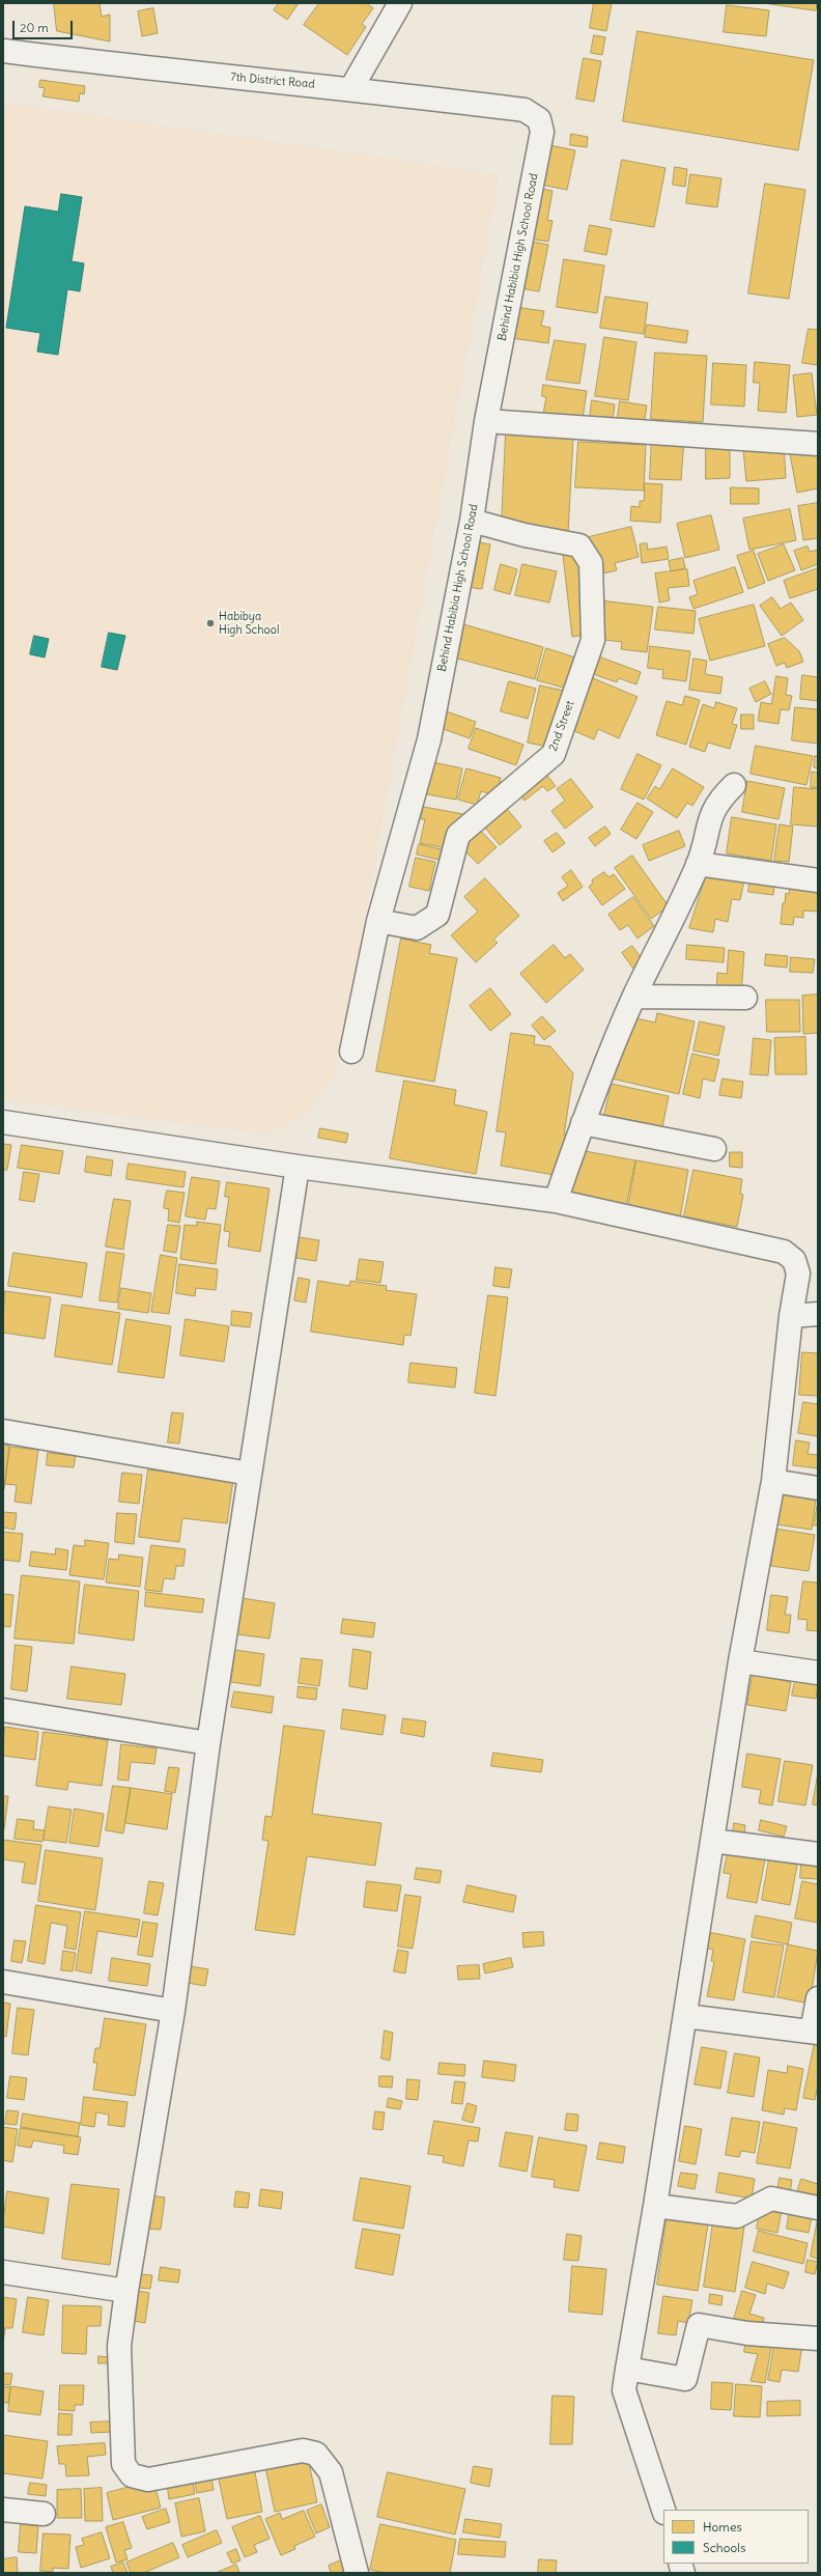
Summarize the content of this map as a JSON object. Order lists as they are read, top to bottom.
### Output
{
  "streets": {
    "street": ["7th District Road", "Behind Habibia High School Road", "2nd Street"]
  },
  "crossings": [
    ["7th District Road", "Behind Habibia High School Road"],
    ["Behind Habibia High School Road", "2nd Street"]
  ],
  "places": ["Habibya High School"],
  "legend": ["Homes", "Schools"],
  "scale_bar": "20 m"
}
